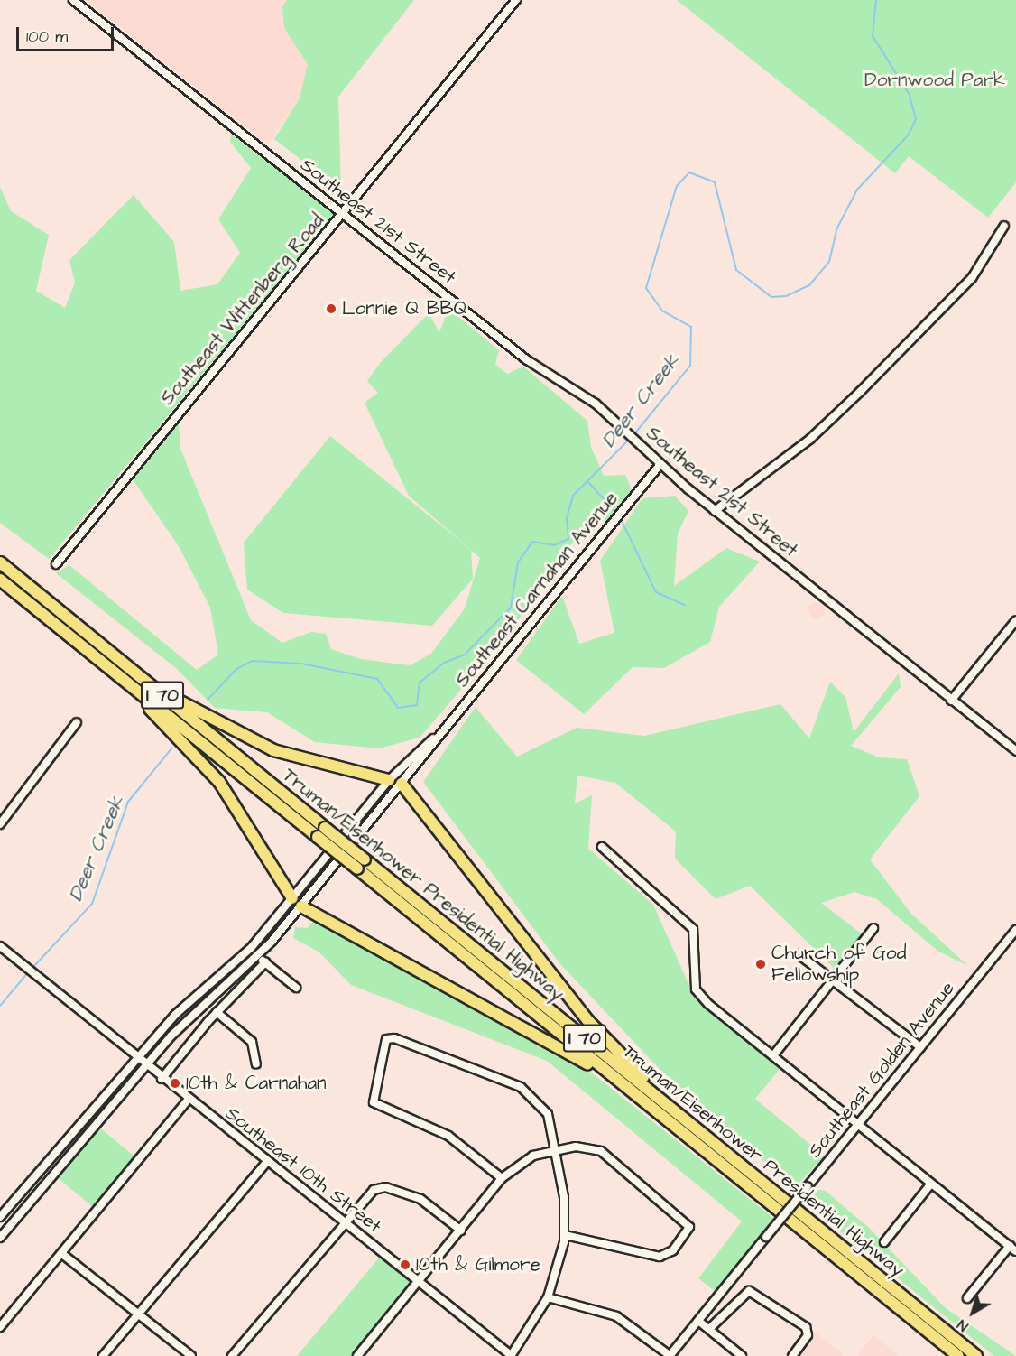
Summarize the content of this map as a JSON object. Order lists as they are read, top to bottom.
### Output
{
  "streets": {
    "highway": ["I 70", "Truman/Eisenhower Presidential Highway"],
    "street": [
      "Southeast 21st Street",
      "Southeast Wittenberg Road",
      "Southeast Carnahan Avenue",
      "Southeast Golden Avenue",
      "Southeast 10th Street"
    ]
  },
  "crossings": [
    ["Southeast 21st Street", "Southeast Wittenberg Road"],
    ["Southeast 21st Street", "Southeast Carnahan Avenue"],
    ["Southeast Carnahan Avenue", "Southeast 10th Street"]
  ],
  "water": ["Deer Creek"],
  "parks": ["Dornwood Park"],
  "places": [
    "Lonnie Q BBQ",
    "Church of God Fellowship",
    "10th & Carnahan",
    "10th & Gilmore"
  ],
  "scale_bar": "100 m",
  "north": "bottom left"
}
